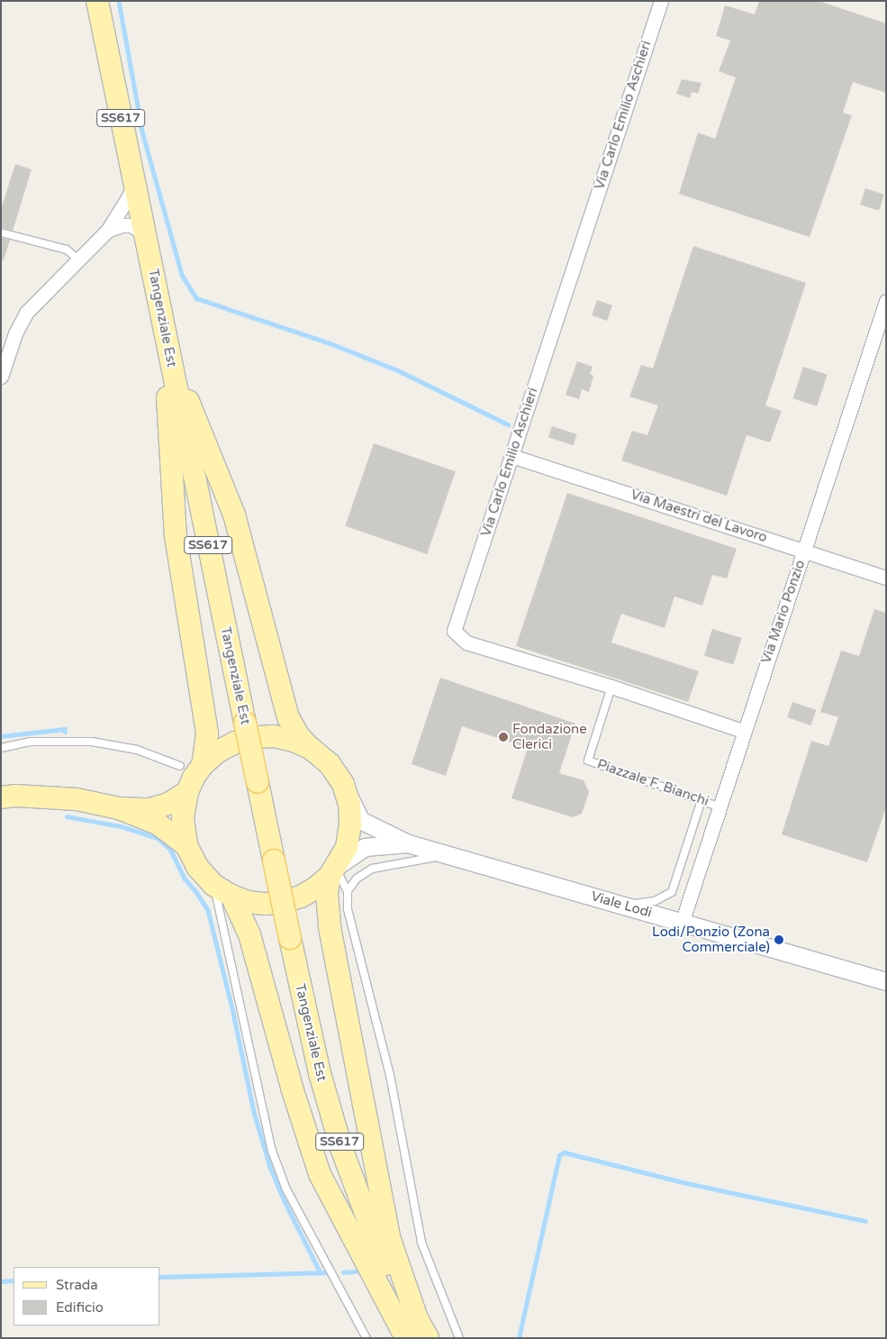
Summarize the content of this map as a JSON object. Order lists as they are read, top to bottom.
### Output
{
  "streets": {
    "main road": ["SS617", "Tangenziale Est"],
    "street": [
      "Via Carlo Emilio Aschieri",
      "Via Maestri del Lavoro",
      "Via Mario Ponzio",
      "Viale Lodi"
    ],
    "lane": ["Piazzale F. Bianchi"]
  },
  "crossings": [
    ["Via Carlo Emilio Aschieri", "Via Maestri del Lavoro"],
    ["Via Carlo Emilio Aschieri", "Via Mario Ponzio"],
    ["Via Carlo Emilio Aschieri", "Piazzale F. Bianchi"],
    ["Via Maestri del Lavoro", "Via Mario Ponzio"],
    ["Via Mario Ponzio", "Piazzale F. Bianchi"],
    ["Via Mario Ponzio", "Viale Lodi"]
  ],
  "places": ["Fondazione Clerici", "Lodi/Ponzio (Zona Commerciale)"],
  "legend": ["Strada", "Edificio"]
}
